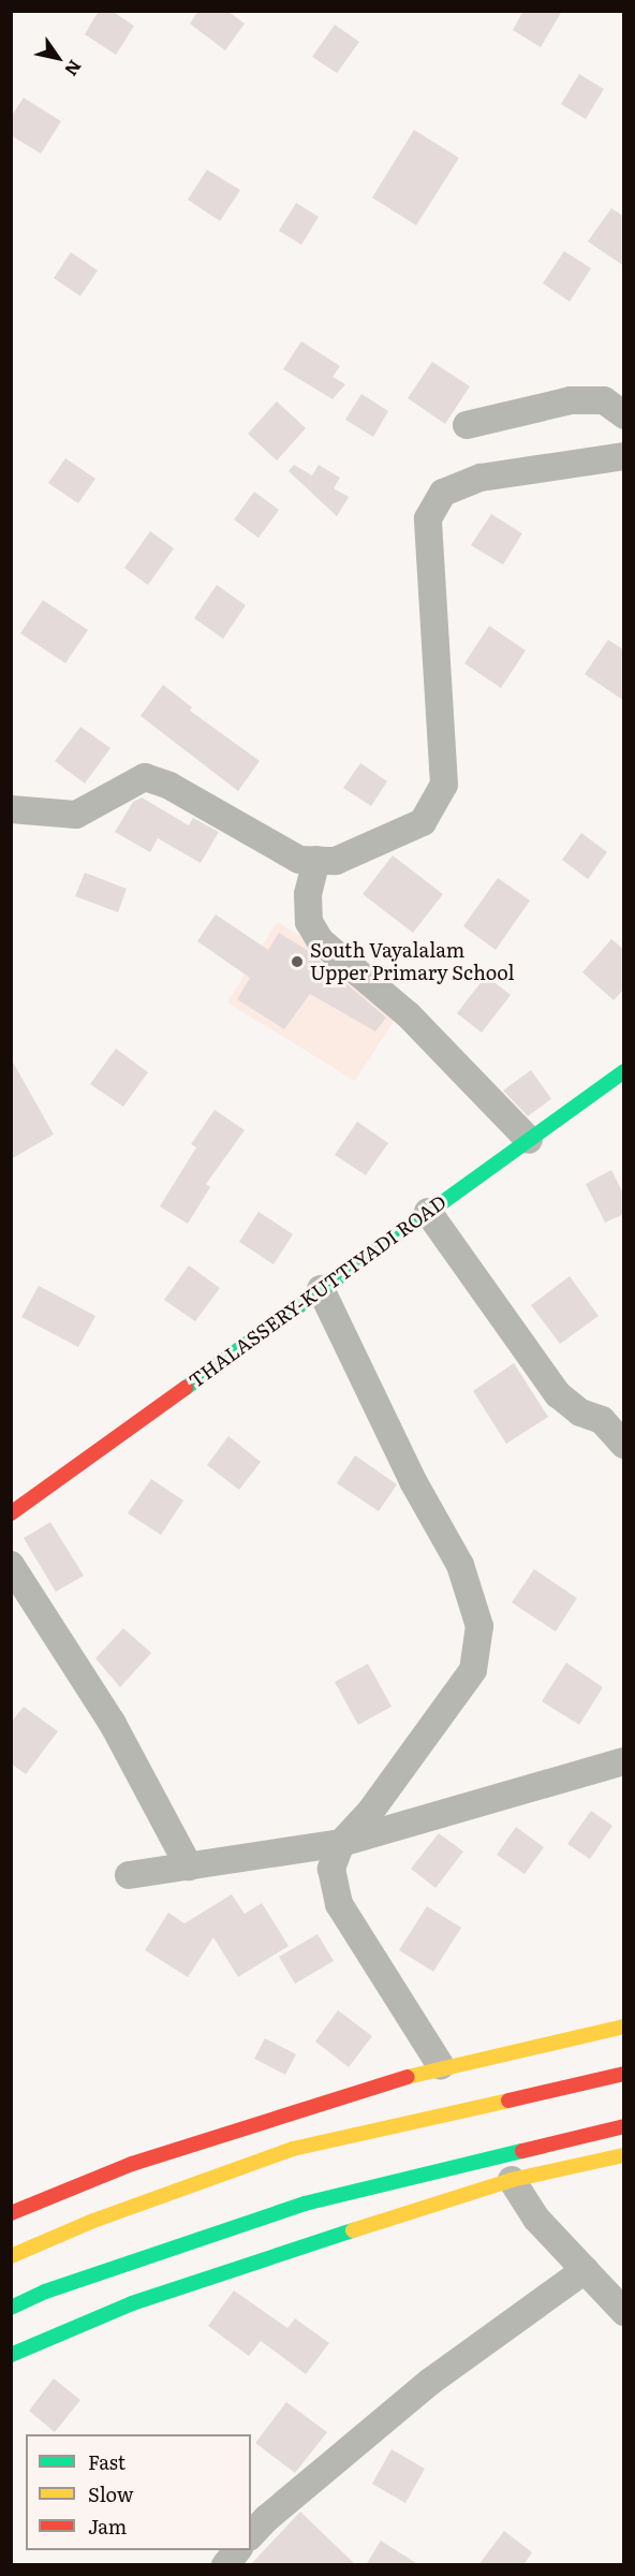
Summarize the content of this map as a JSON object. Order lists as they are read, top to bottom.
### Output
{
  "streets": {
    "main road": ["THALASSERY-KUTTIYADI ROAD"]
  },
  "places": ["South Vayalalam Upper Primary School"],
  "legend": ["Fast", "Slow", "Jam"],
  "north": "bottom right"
}
